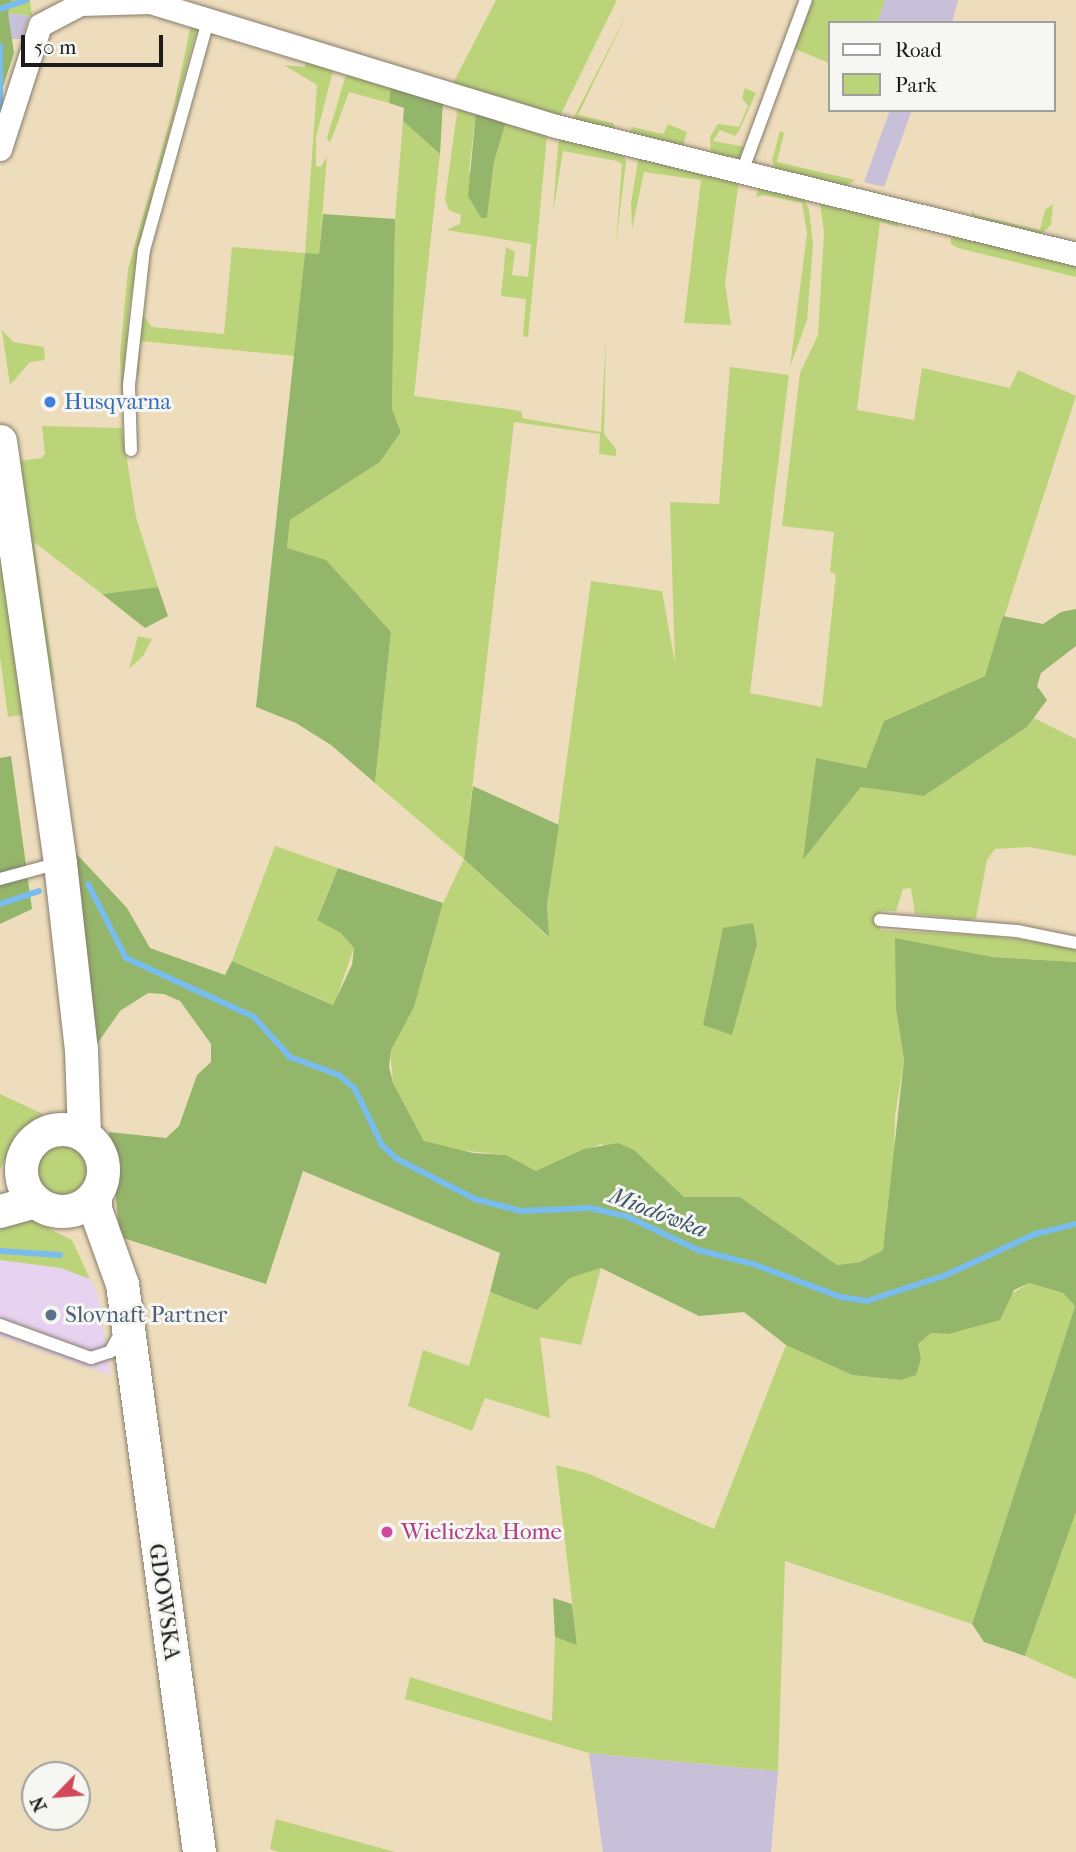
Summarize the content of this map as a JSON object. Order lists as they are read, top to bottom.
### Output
{
  "streets": {
    "main road": ["GDOWSKA"]
  },
  "water": ["Miodówka"],
  "places": ["Husqvarna", "Slovnaft Partner", "Wieliczka Home"],
  "legend": ["Road", "Park"],
  "scale_bar": "50 m",
  "north": "bottom left"
}
